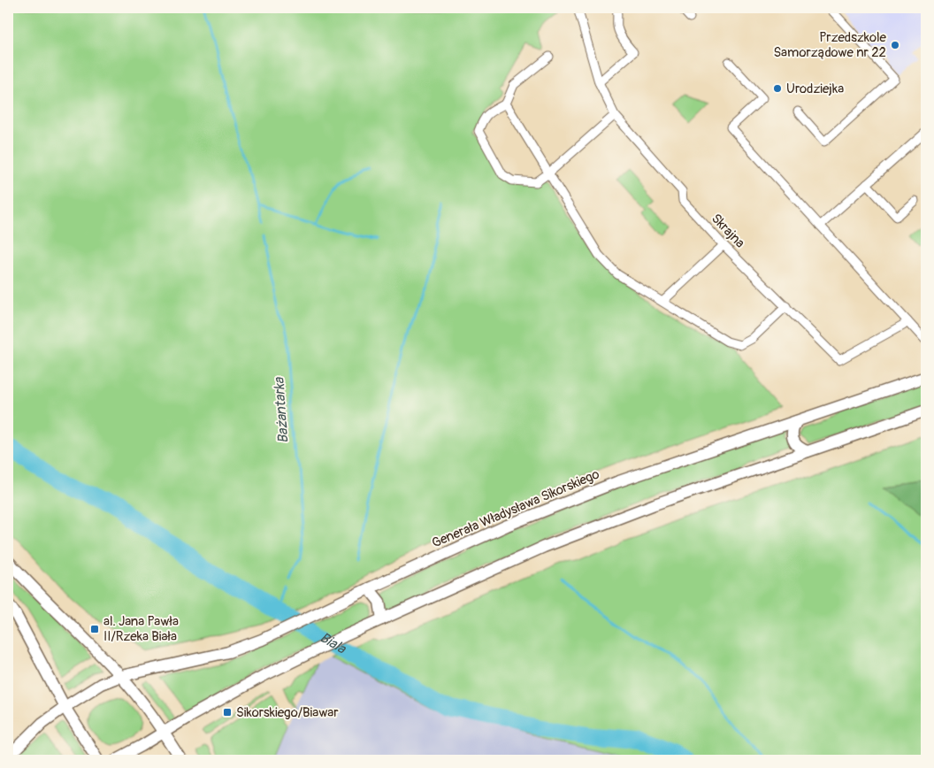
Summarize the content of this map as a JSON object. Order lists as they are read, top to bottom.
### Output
{
  "streets": {
    "main road": ["Generała Władysława Sikorskiego"],
    "street": ["Skrajna"]
  },
  "water": ["Bażantarka", "Biala"],
  "places": {
    "other": ["Przedszkole Samorządowe nr 22", "Urodziejka"],
    "transit": ["al. Jana Pawła II/Rzeka Biała", "Sikorskiego/Biawar"]
  }
}
